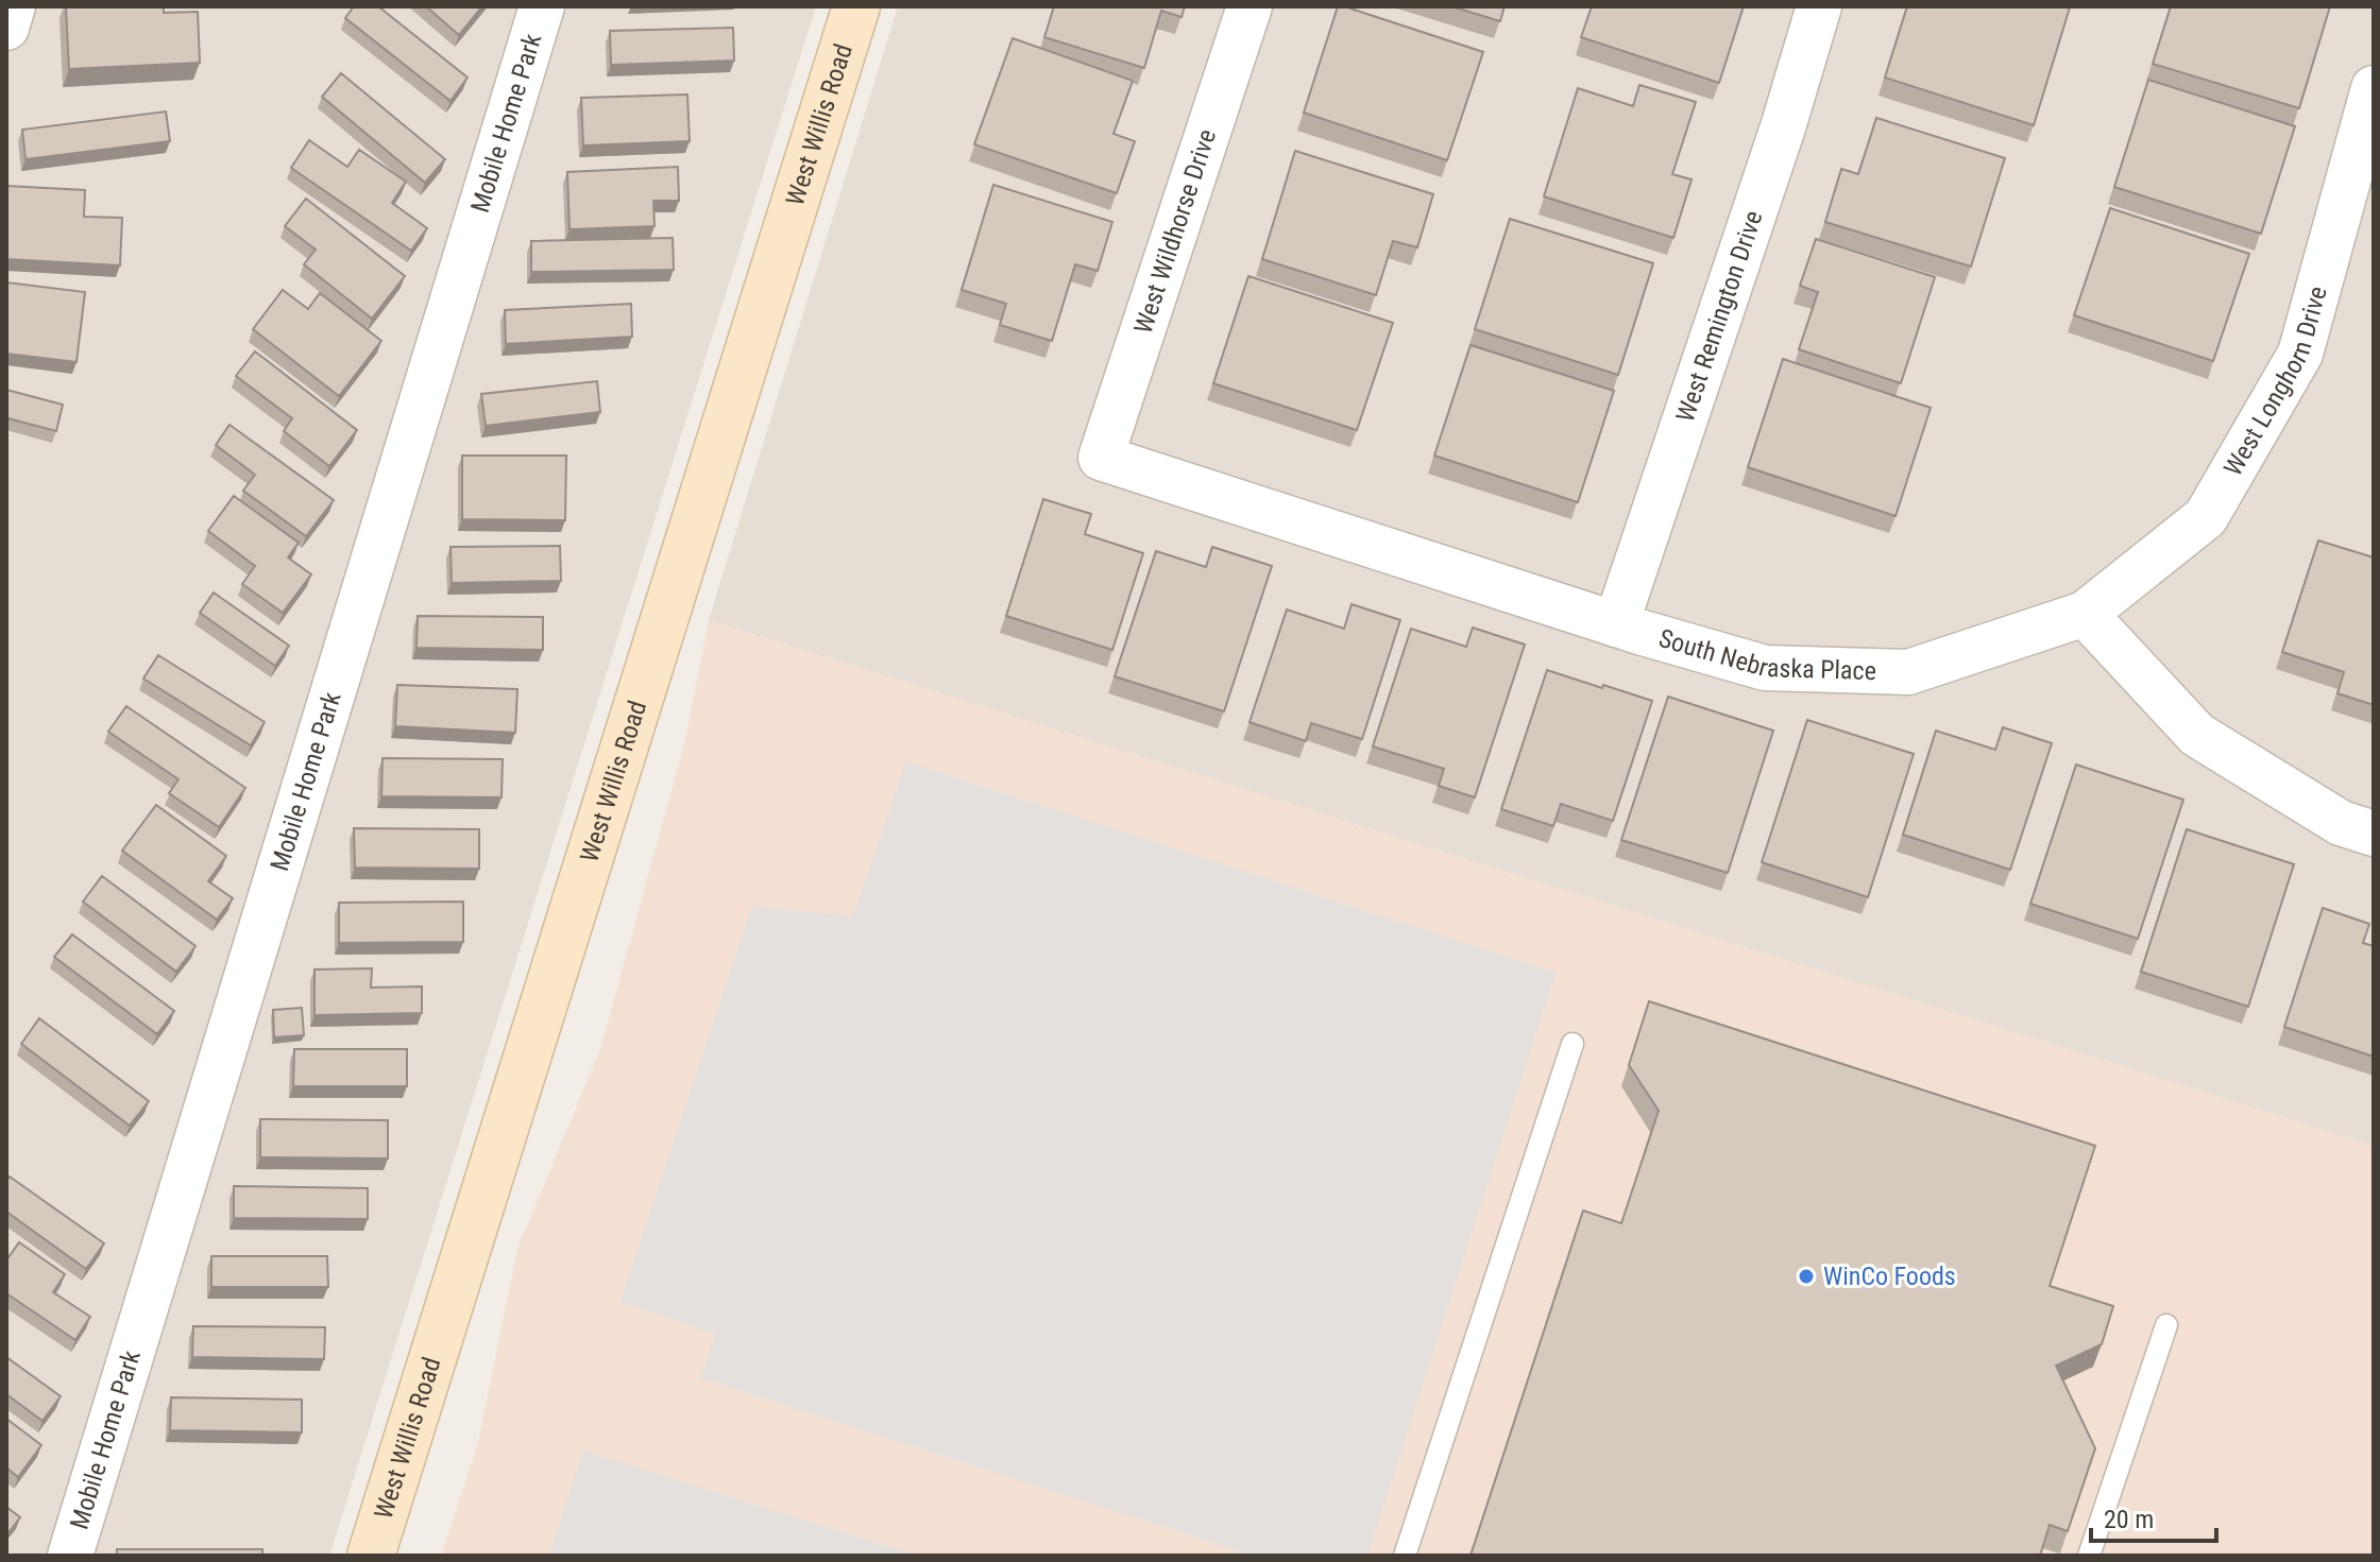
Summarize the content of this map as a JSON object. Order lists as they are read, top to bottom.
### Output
{
  "streets": {
    "street": [
      "Mobile Home Park",
      "West Willis Road",
      "West Wildhorse Drive",
      "West Remington Drive",
      "West Longhorn Drive",
      "South Nebraska Place"
    ]
  },
  "crossings": [
    ["West Wildhorse Drive", "South Nebraska Place"],
    ["West Remington Drive", "South Nebraska Place"],
    ["West Longhorn Drive", "South Nebraska Place"]
  ],
  "places": ["WinCo Foods"],
  "scale_bar": "20 m"
}
